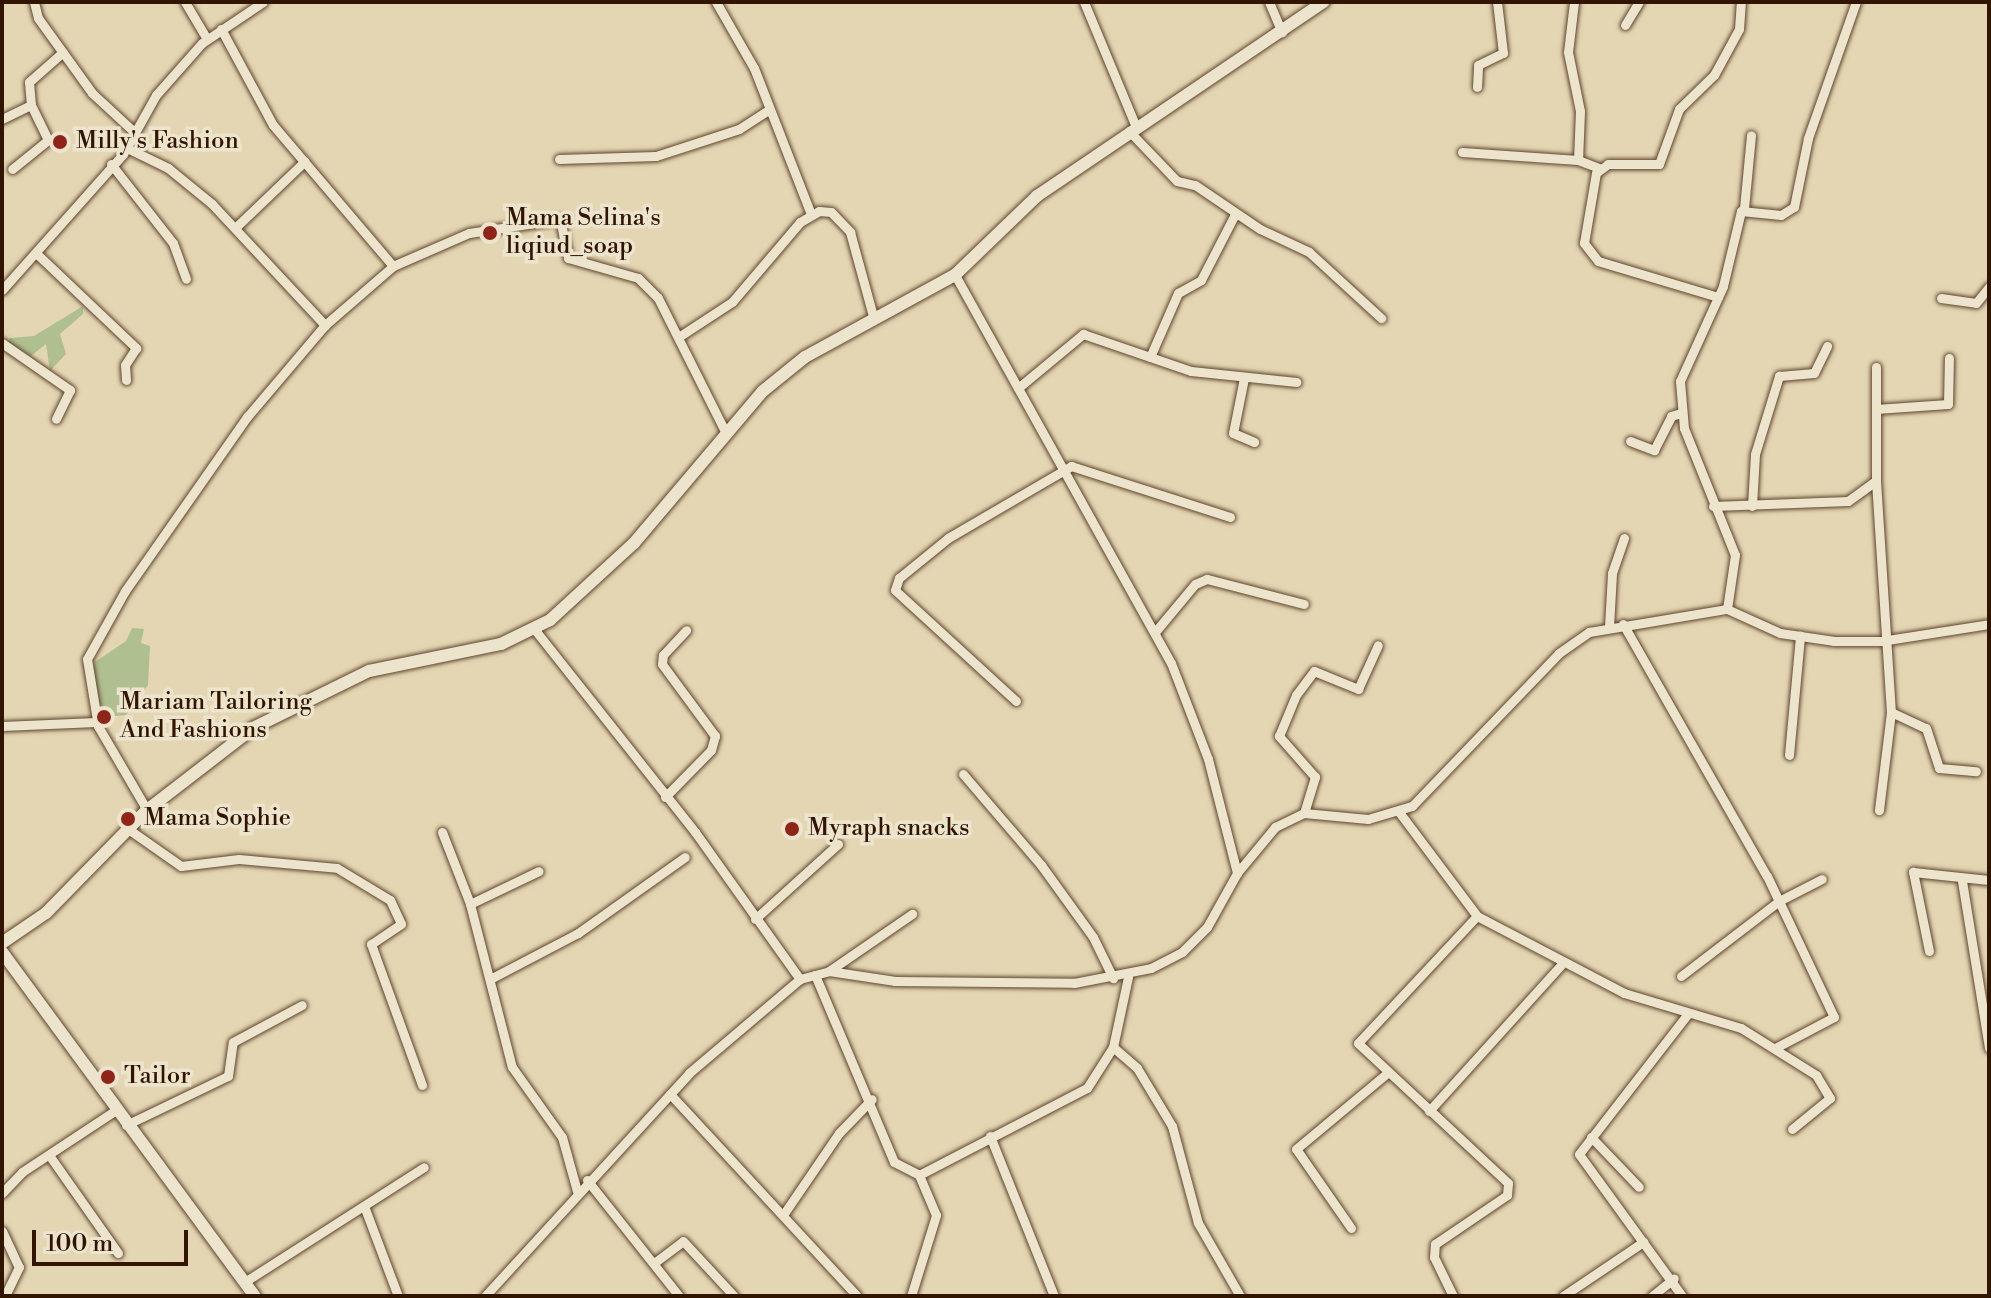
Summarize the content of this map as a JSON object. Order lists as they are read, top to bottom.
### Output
{
  "places": [
    "Milly's Fashion",
    "Mama Selina's liqiud_soap",
    "Mariam Tailoring And Fashions",
    "Mama Sophie",
    "Myraph snacks",
    "Tailor"
  ],
  "scale_bar": "100 m"
}
